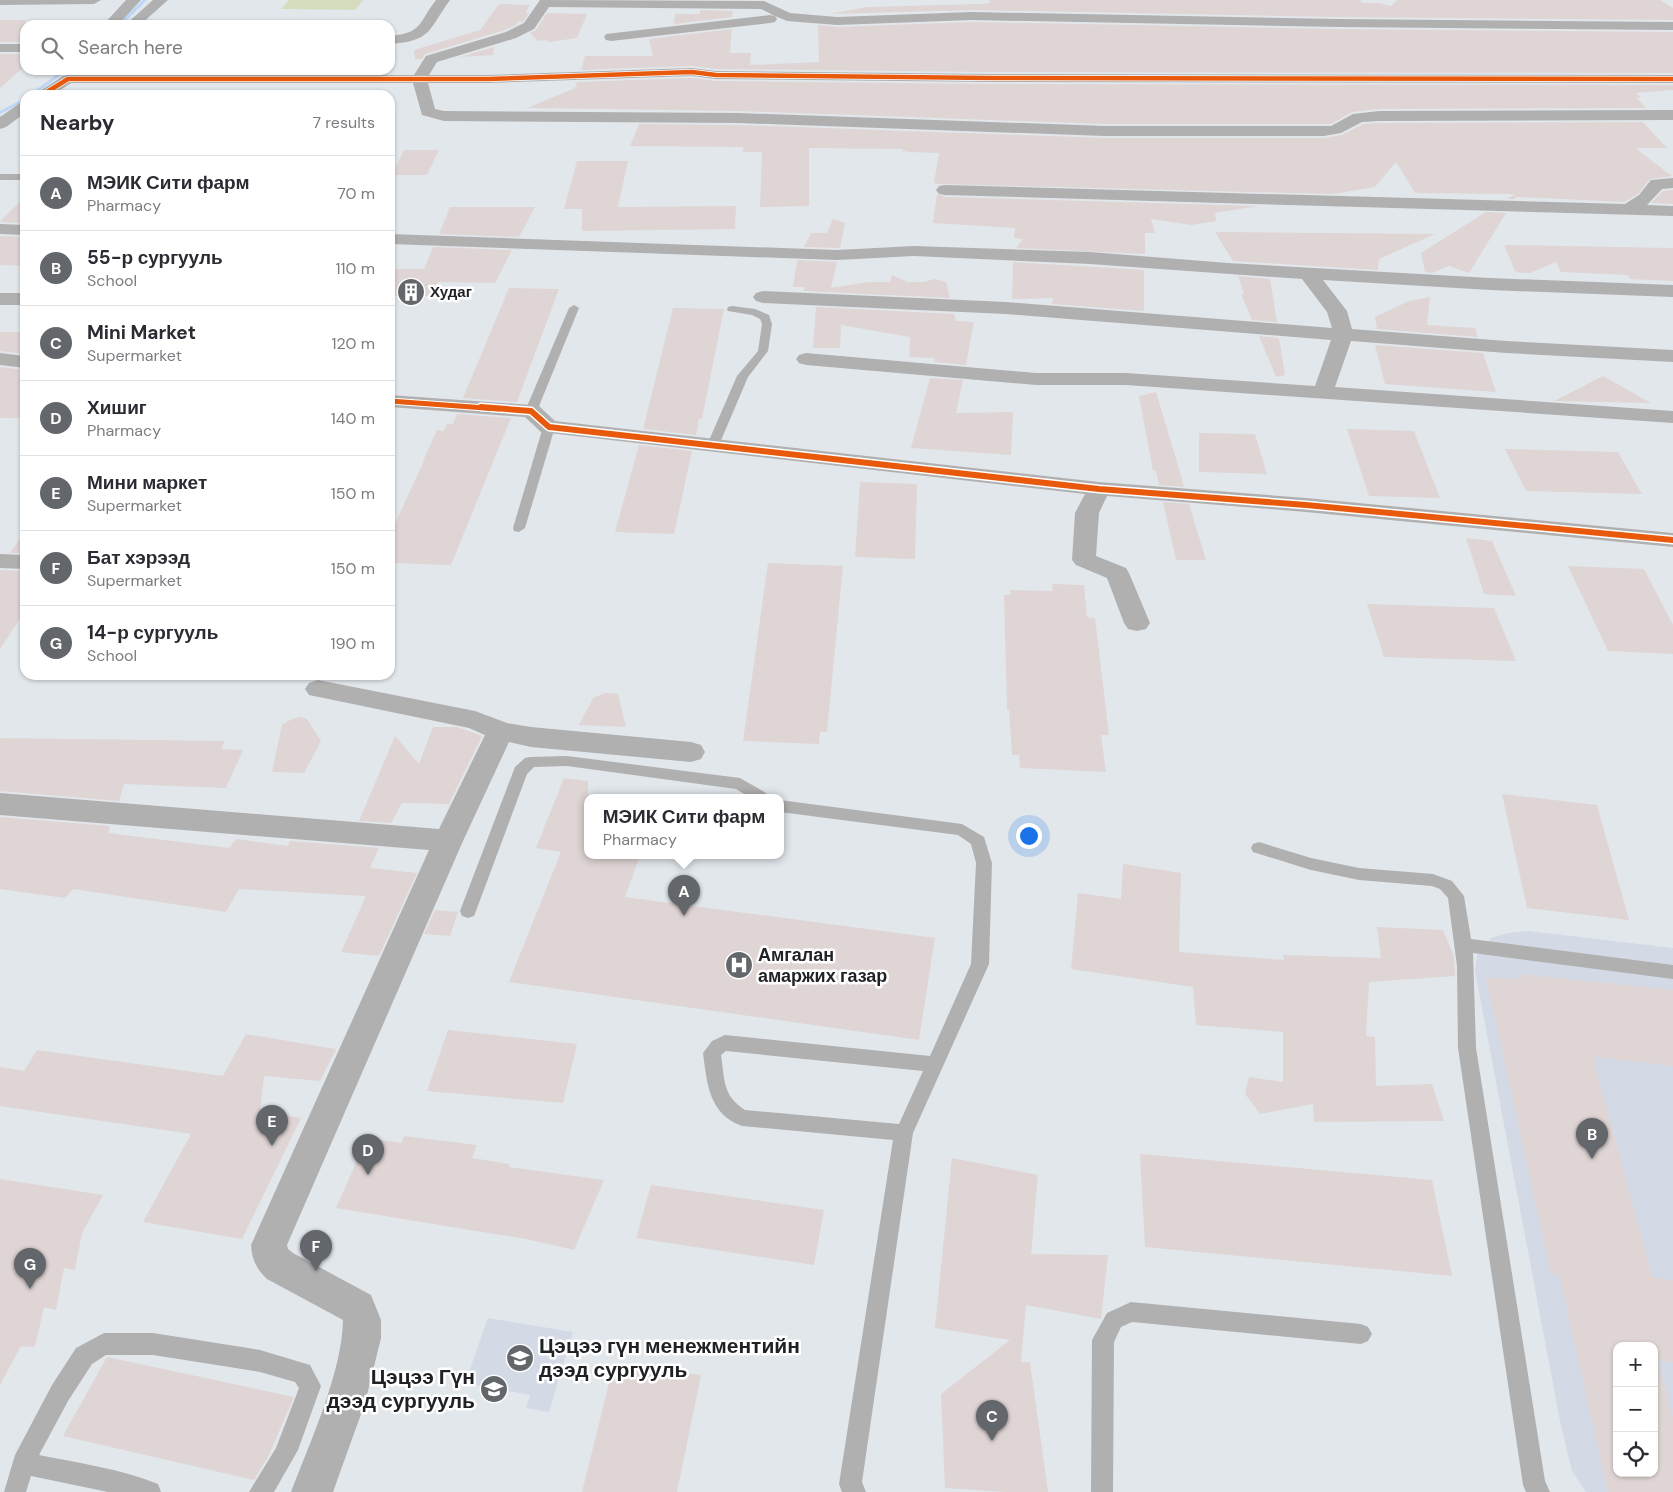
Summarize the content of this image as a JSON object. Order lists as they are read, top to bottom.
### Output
{
  "places": {
    "building": ["Худаг"],
    "hospital": ["Амгалан амаржих газар"],
    "school or university": ["Цэцээ гүн менежментийн дээд сургууль", "Цэцээ Гүн дээд сургууль"]
  },
  "page": {
    "search": "Search here",
    "heading": ["Nearby", "7 results"],
    "list": [
      {
        "mark": "A",
        "name": "МЭИК Сити фарм",
        "note": "Pharmacy",
        "value": "70 m"
      },
      {
        "mark": "B",
        "name": "55-р сургууль",
        "note": "School",
        "value": "110 m"
      },
      {
        "mark": "C",
        "name": "Mini Market",
        "note": "Supermarket",
        "value": "120 m"
      },
      {
        "mark": "D",
        "name": "Хишиг",
        "note": "Pharmacy",
        "value": "140 m"
      },
      {
        "mark": "E",
        "name": "Мини маркет",
        "note": "Supermarket",
        "value": "150 m"
      },
      {
        "mark": "F",
        "name": "Бат хэрээд",
        "note": "Supermarket",
        "value": "150 m"
      },
      {
        "mark": "G",
        "name": "14-р сургууль",
        "note": "School",
        "value": "190 m"
      }
    ],
    "popup": ["МЭИК Сити фарм", "Pharmacy"],
    "pins": [
      "A",
      "E",
      "B",
      "D",
      "F",
      "G",
      "C"
    ],
    "map_buttons": ["+", "−"]
  }
}
